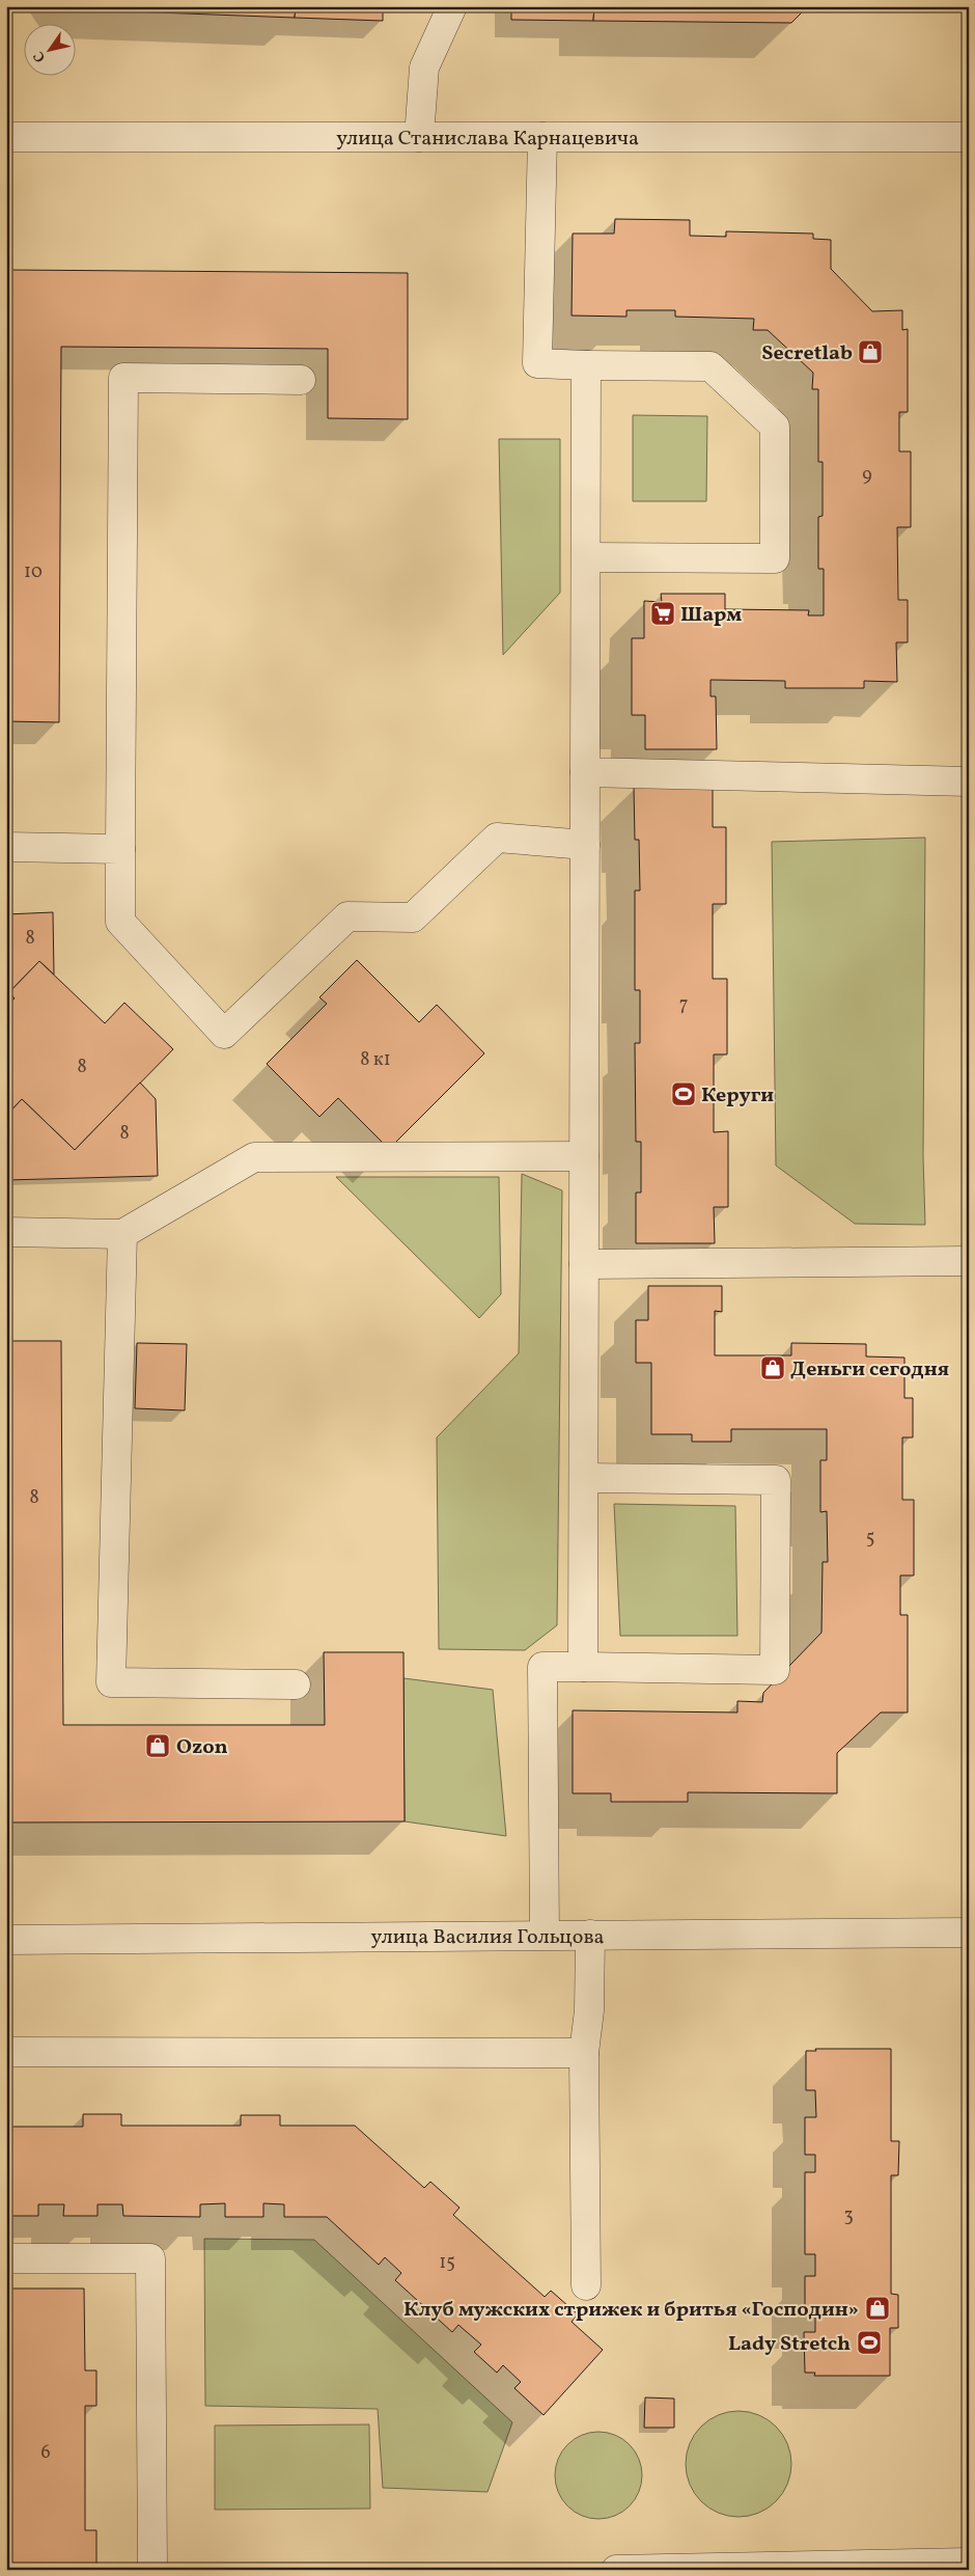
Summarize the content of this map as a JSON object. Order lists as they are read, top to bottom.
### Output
{
  "streets": {
    "street": ["улица Станислава Карнацевича", "улица Василия Гольцова"]
  },
  "places": {
    "shop": [
      "Secretlab",
      "Деньги сегодня",
      "Ozon",
      "Клуб мужских стрижек и бритья «Господин»"
    ],
    "supermarket": ["Шарм"],
    "sports": ["Керуги", "Lady Stretch"]
  },
  "house_numbers": [
    "9",
    "10",
    "8",
    "7",
    "8 к1",
    "8",
    "8",
    "8",
    "5",
    "3",
    "15",
    "6"
  ],
  "north": "bottom left"
}
